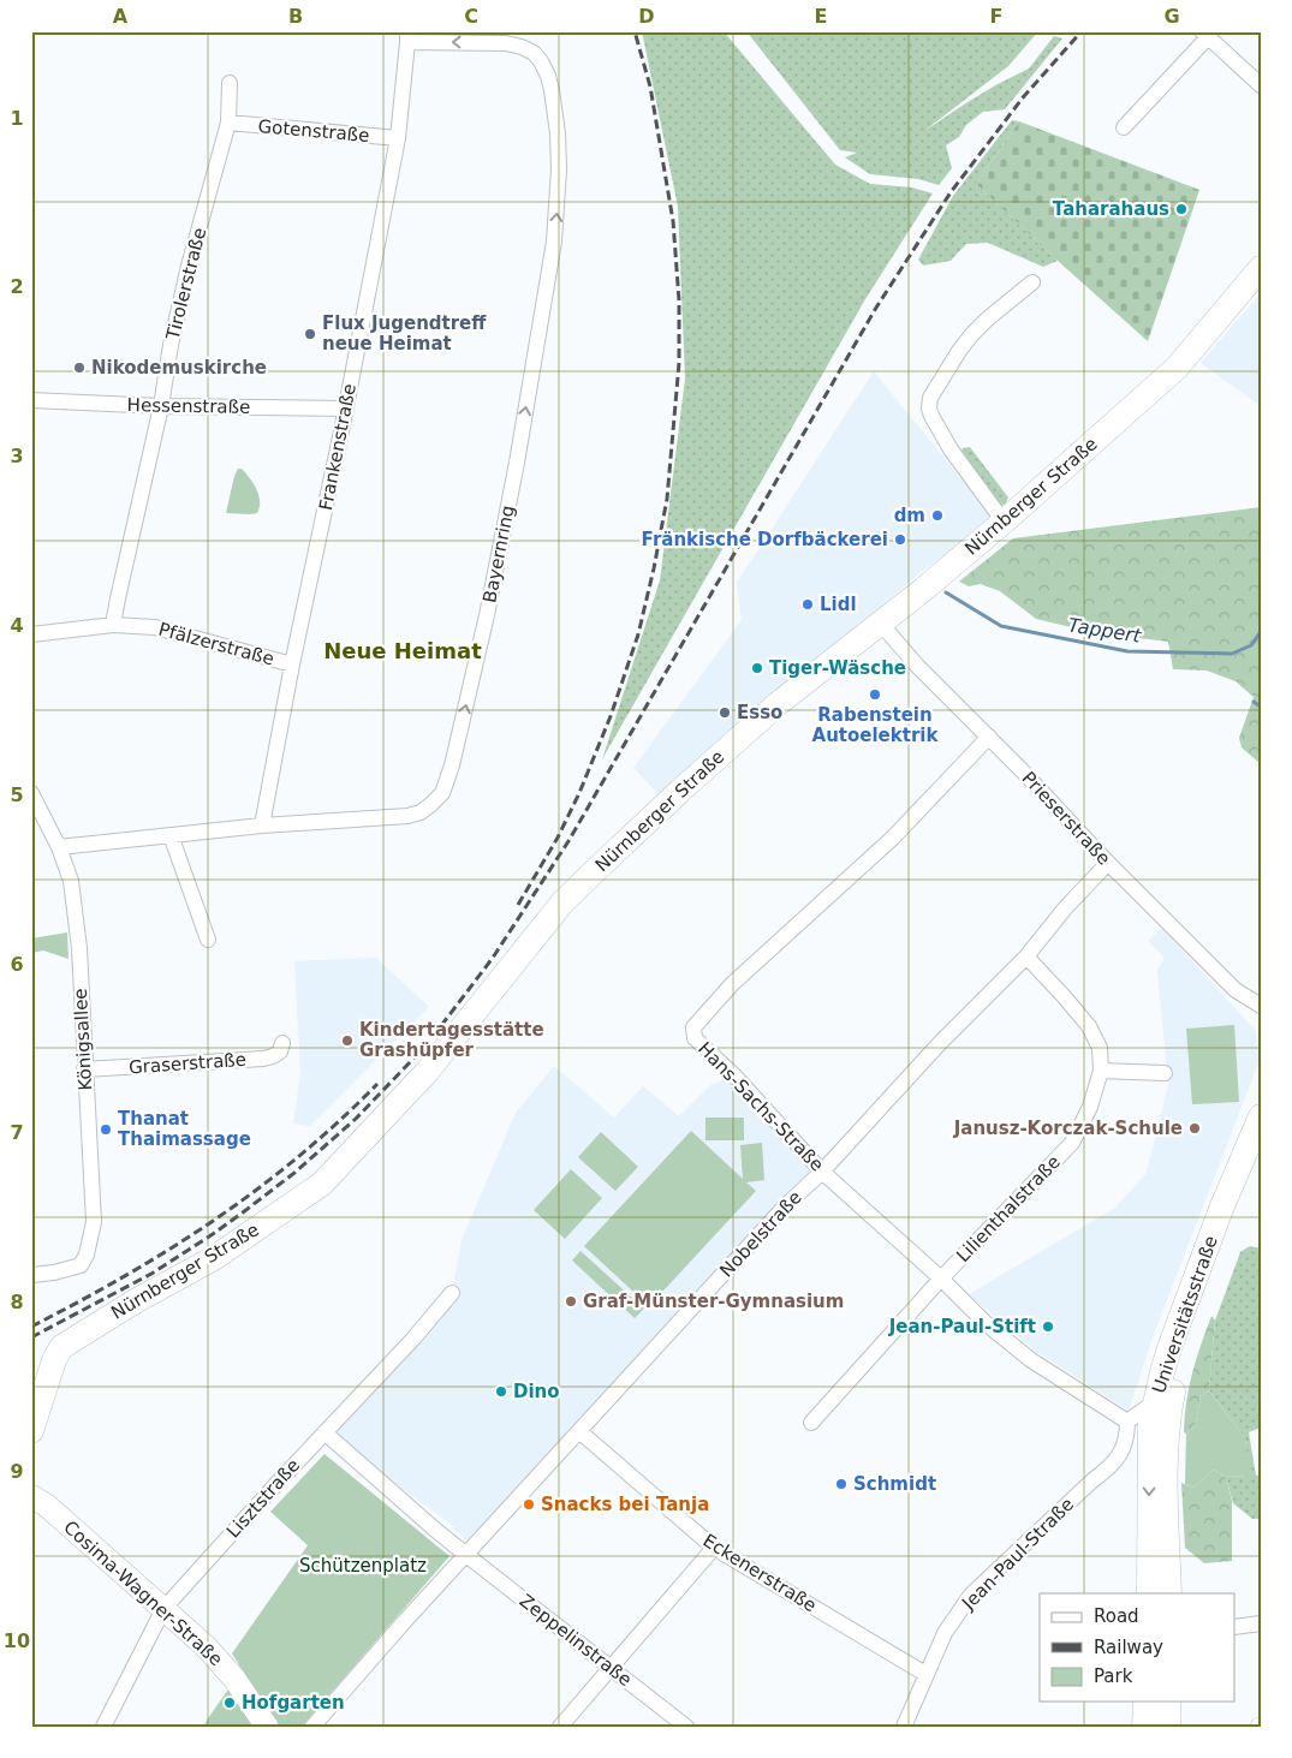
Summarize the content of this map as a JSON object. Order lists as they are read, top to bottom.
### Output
{
  "streets": {
    "main road": ["Nürnberger Straße", "Universitätsstraße", "Cosima-Wagner-Straße"],
    "street": [
      "Gotenstraße",
      "Tirolerstraße",
      "Hessenstraße",
      "Frankenstraße",
      "Bayernring",
      "Pfälzerstraße",
      "Prieserstraße",
      "Königsallee",
      "Graserstraße",
      "Hans-Sachs-Straße",
      "Lilienthalstraße",
      "Nobelstraße",
      "Lisztstraße",
      "Jean-Paul-Straße",
      "Eckenerstraße",
      "Zeppelinstraße"
    ]
  },
  "crossings": [
    ["Gotenstraße", "Tirolerstraße"],
    ["Gotenstraße", "Frankenstraße"],
    ["Tirolerstraße", "Hessenstraße"],
    ["Tirolerstraße", "Pfälzerstraße"],
    ["Hessenstraße", "Frankenstraße"],
    ["Frankenstraße", "Bayernring"],
    ["Frankenstraße", "Pfälzerstraße"],
    ["Nürnberger Straße", "Prieserstraße"],
    ["Bayernring", "Königsallee"],
    ["Prieserstraße", "Hans-Sachs-Straße"],
    ["Prieserstraße", "Nobelstraße"],
    ["Königsallee", "Graserstraße"],
    ["Hans-Sachs-Straße", "Lilienthalstraße"],
    ["Hans-Sachs-Straße", "Nobelstraße"],
    ["Hans-Sachs-Straße", "Jean-Paul-Straße"],
    ["Lilienthalstraße", "Nobelstraße"],
    ["Nobelstraße", "Eckenerstraße"],
    ["Nobelstraße", "Zeppelinstraße"],
    ["Lisztstraße", "Cosima-Wagner-Straße"],
    ["Jean-Paul-Straße", "Eckenerstraße"]
  ],
  "districts": ["Neue Heimat"],
  "water": ["Tappert"],
  "parks": ["Schützenplatz"],
  "places": [
    "Taharahaus",
    "Flux Jugendtreff neue Heimat",
    "Nikodemuskirche",
    "dm",
    "Fränkische Dorfbäckerei",
    "Lidl",
    "Tiger-Wäsche",
    "Rabenstein Autoelektrik",
    "Esso",
    "Kindertagesstätte Grashüpfer",
    "Janusz-Korczak-Schule",
    "Thanat Thaimassage",
    "Graf-Münster-Gymnasium",
    "Jean-Paul-Stift",
    "Dino",
    "Schmidt",
    "Snacks bei Tanja",
    "Hofgarten"
  ],
  "legend": ["Road", "Railway", "Park"],
  "grid": {
    "columns": [
      "A",
      "B",
      "C",
      "D",
      "E",
      "F",
      "G"
    ],
    "rows": [
      "1",
      "2",
      "3",
      "4",
      "5",
      "6",
      "7",
      "8",
      "9",
      "10"
    ]
  }
}
